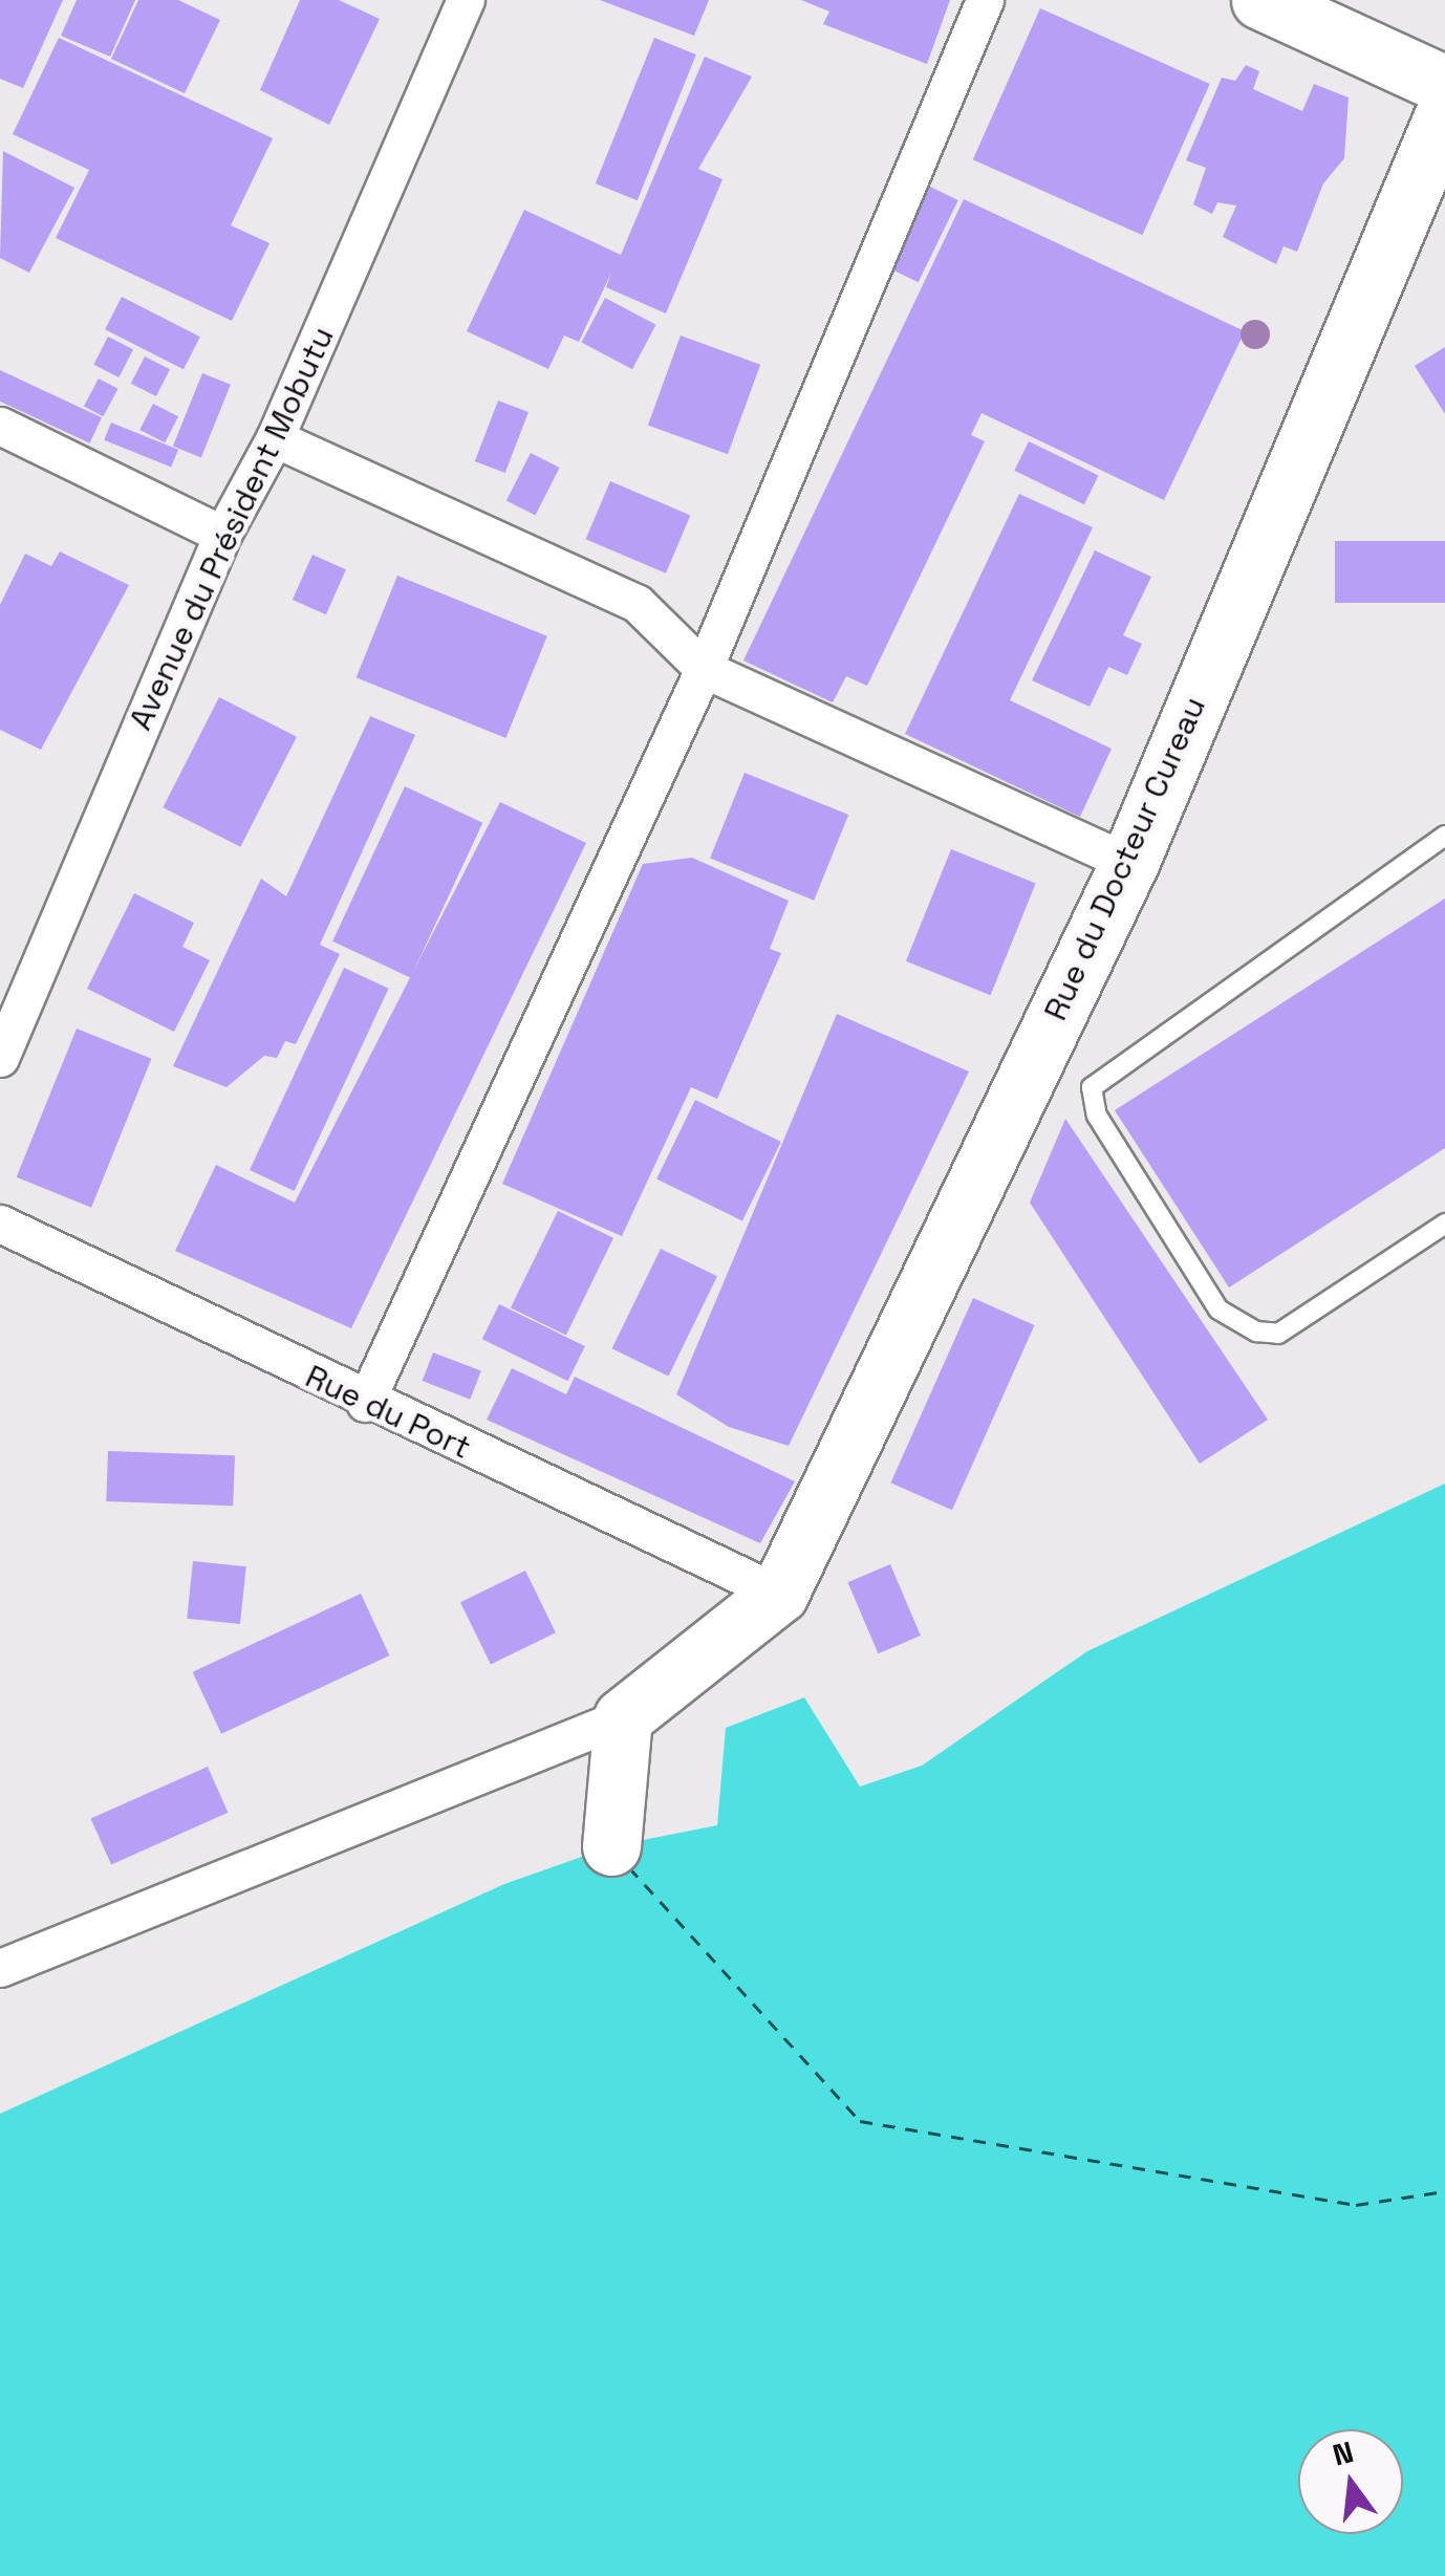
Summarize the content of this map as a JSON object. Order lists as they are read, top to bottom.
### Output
{
  "streets": {
    "main road": ["Rue du Docteur Cureau"],
    "street": ["Avenue du Président Mobutu", "Rue du Port"]
  },
  "crossings": [
    ["Rue du Docteur Cureau", "Rue du Port"]
  ],
  "north": "top"
}
